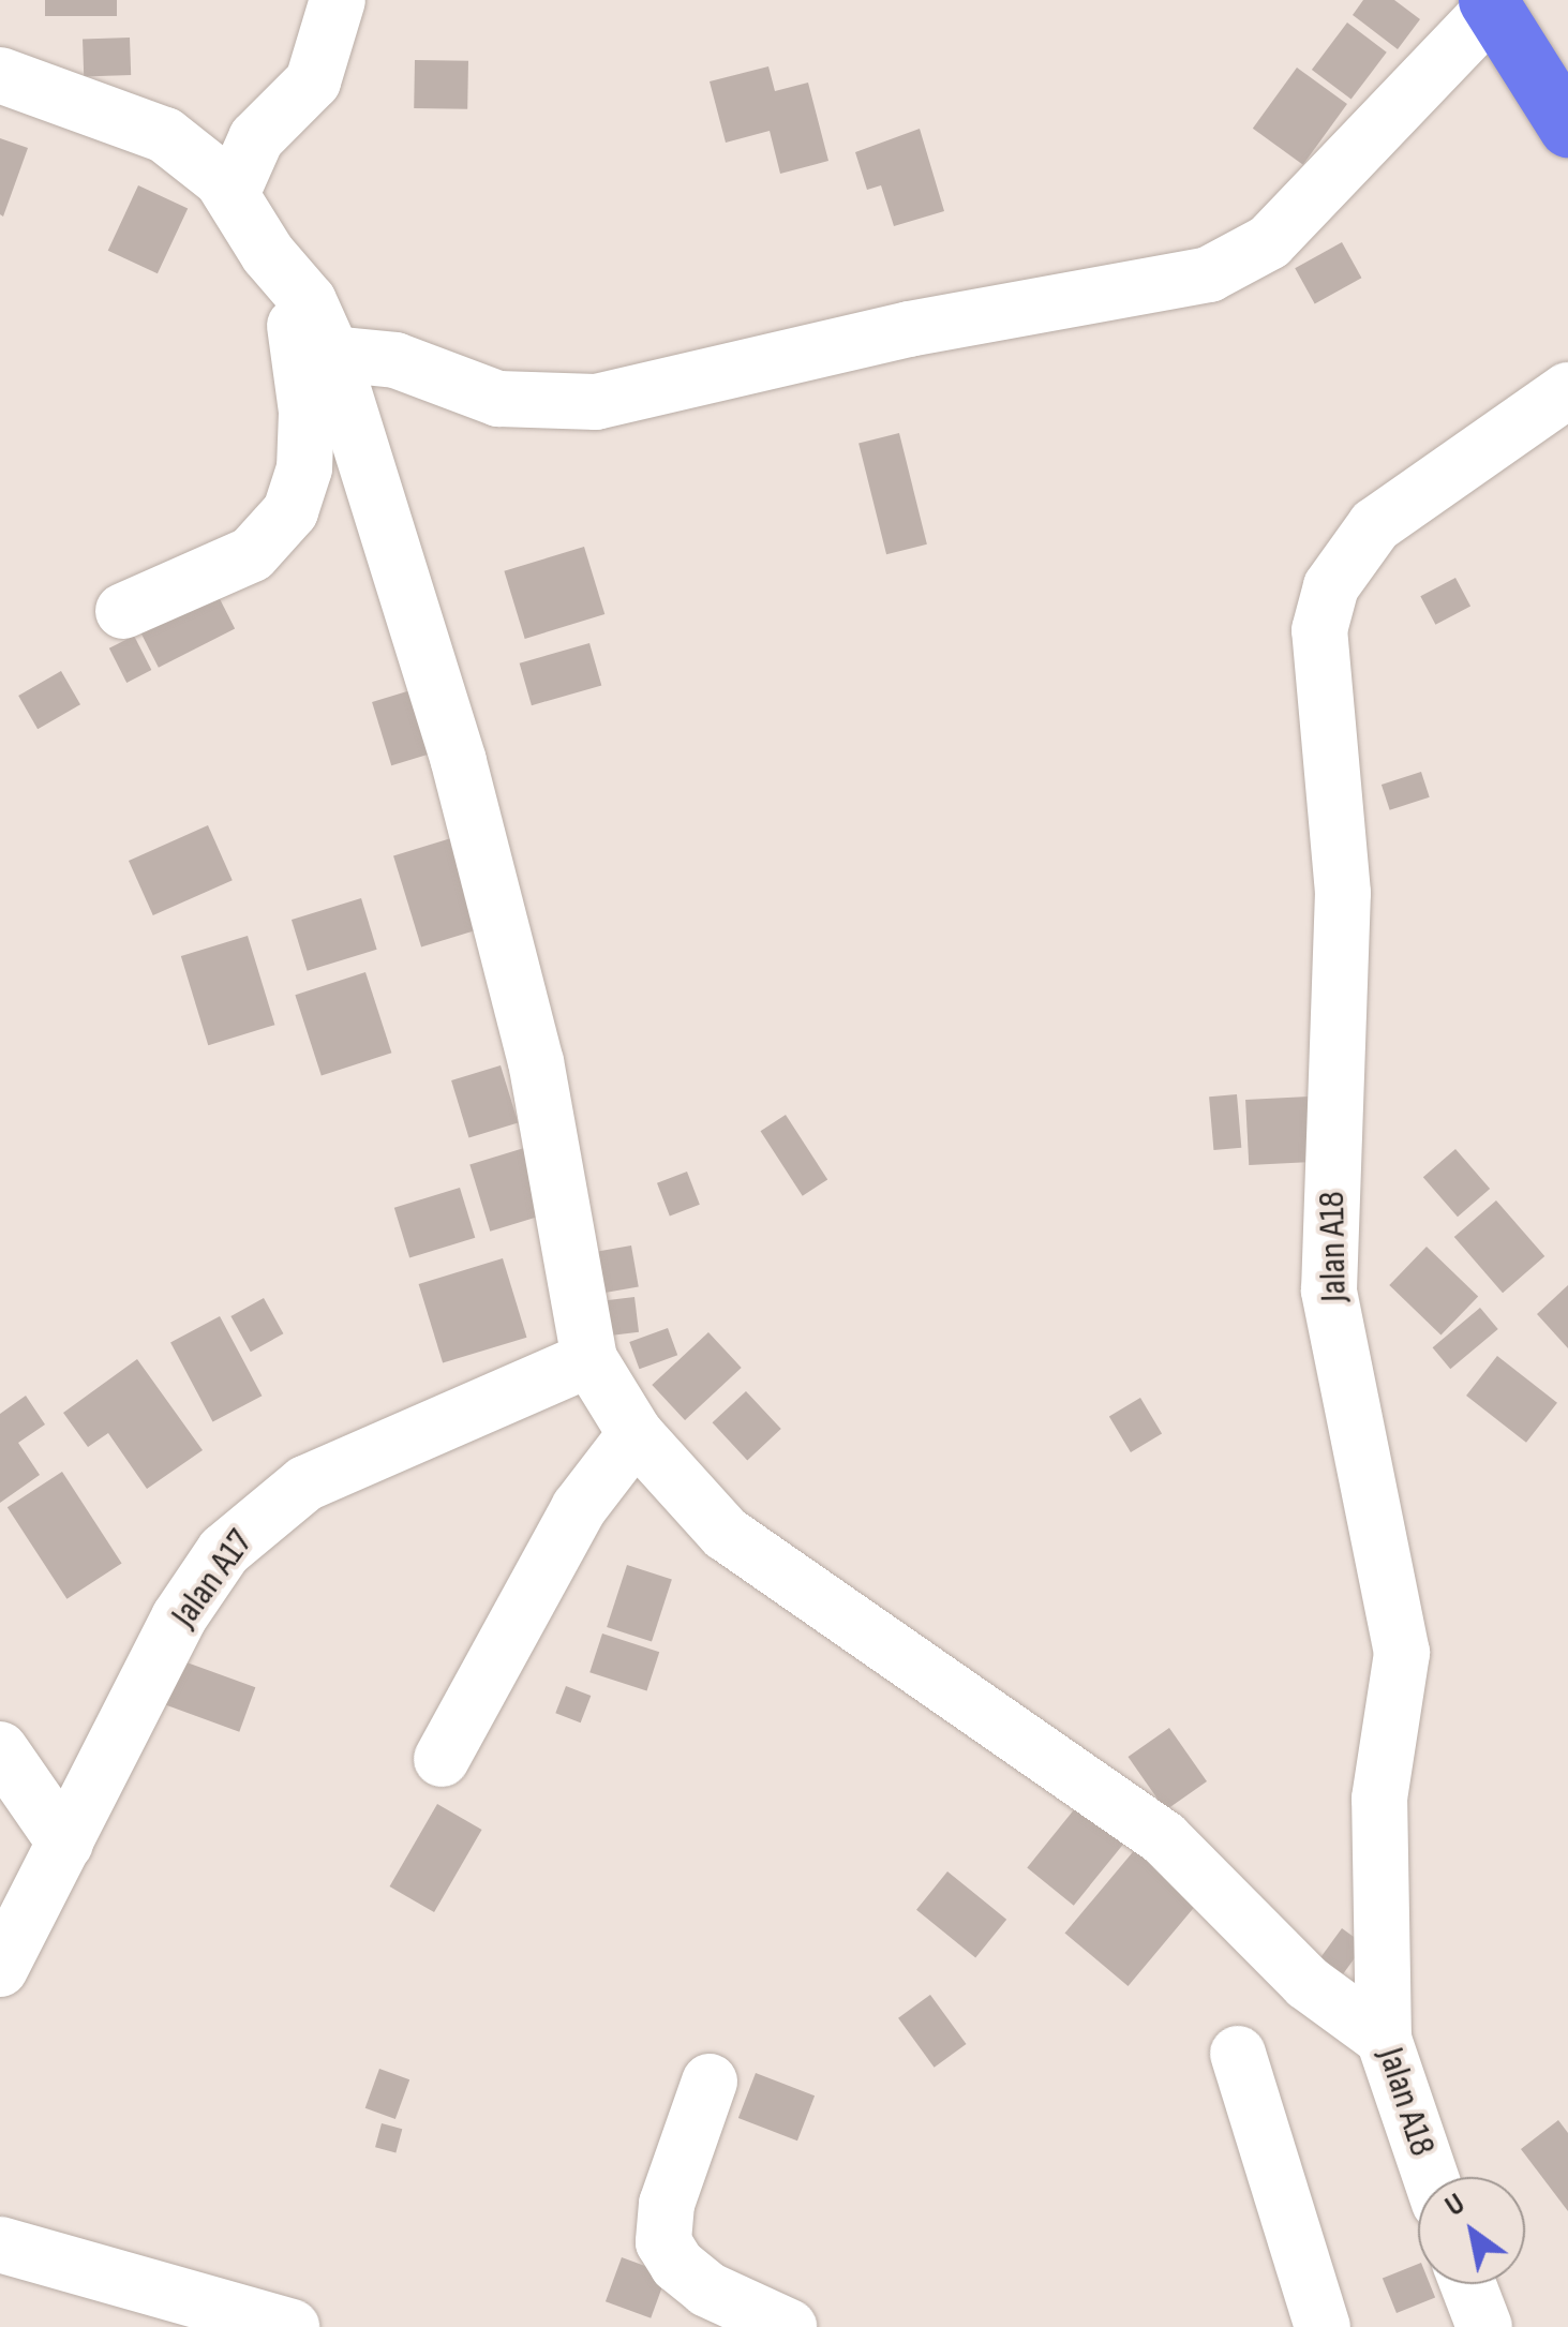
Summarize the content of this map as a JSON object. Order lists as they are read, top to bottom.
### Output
{
  "streets": {
    "street": ["Jalan A18", "Jalan A17"]
  },
  "north": "top left"
}
